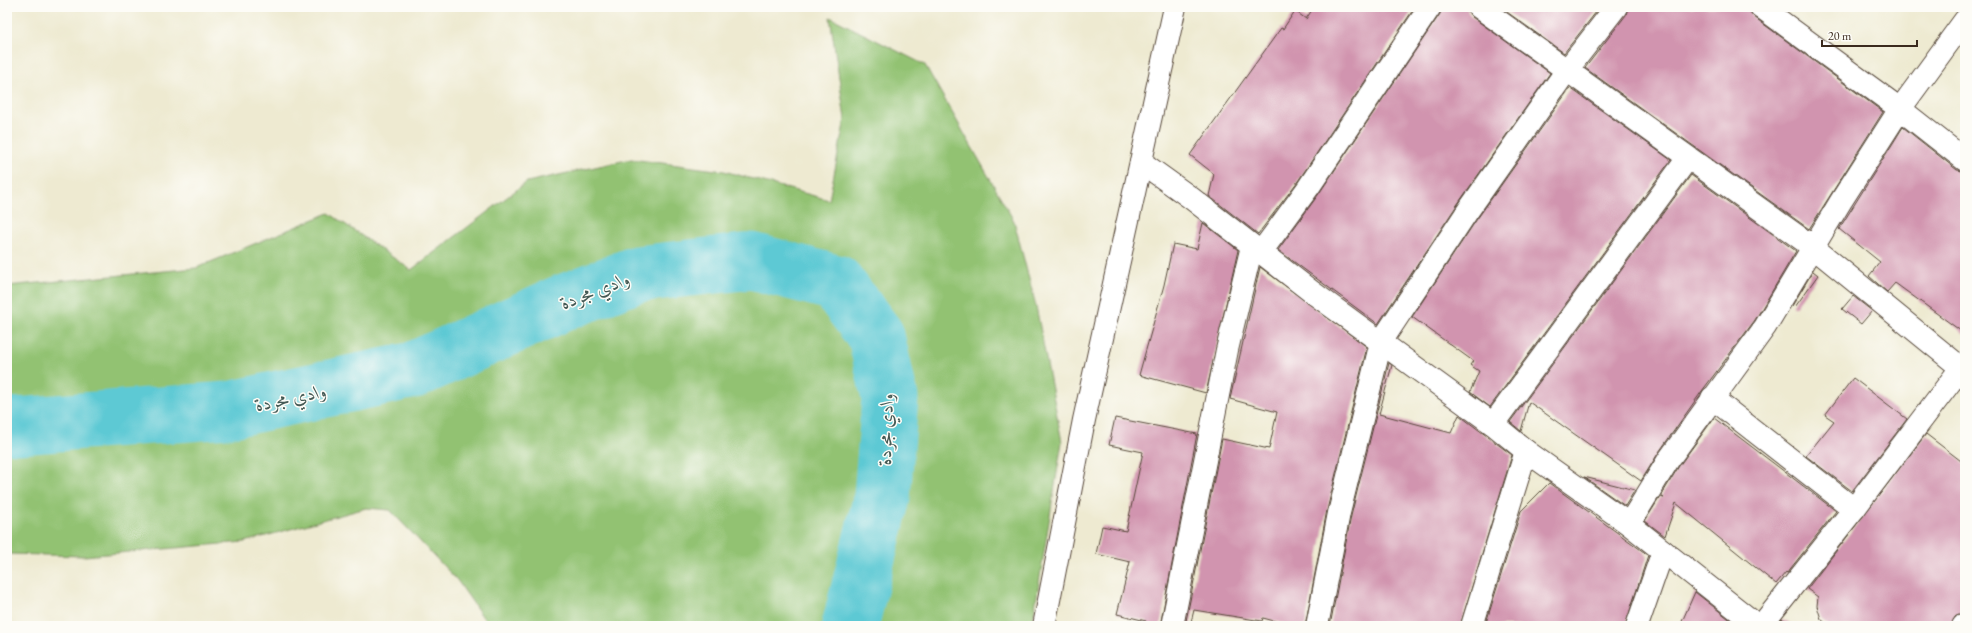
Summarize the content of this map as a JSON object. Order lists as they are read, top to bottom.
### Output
{
  "water": ["وادي مجردة"],
  "scale_bar": "20 m"
}
